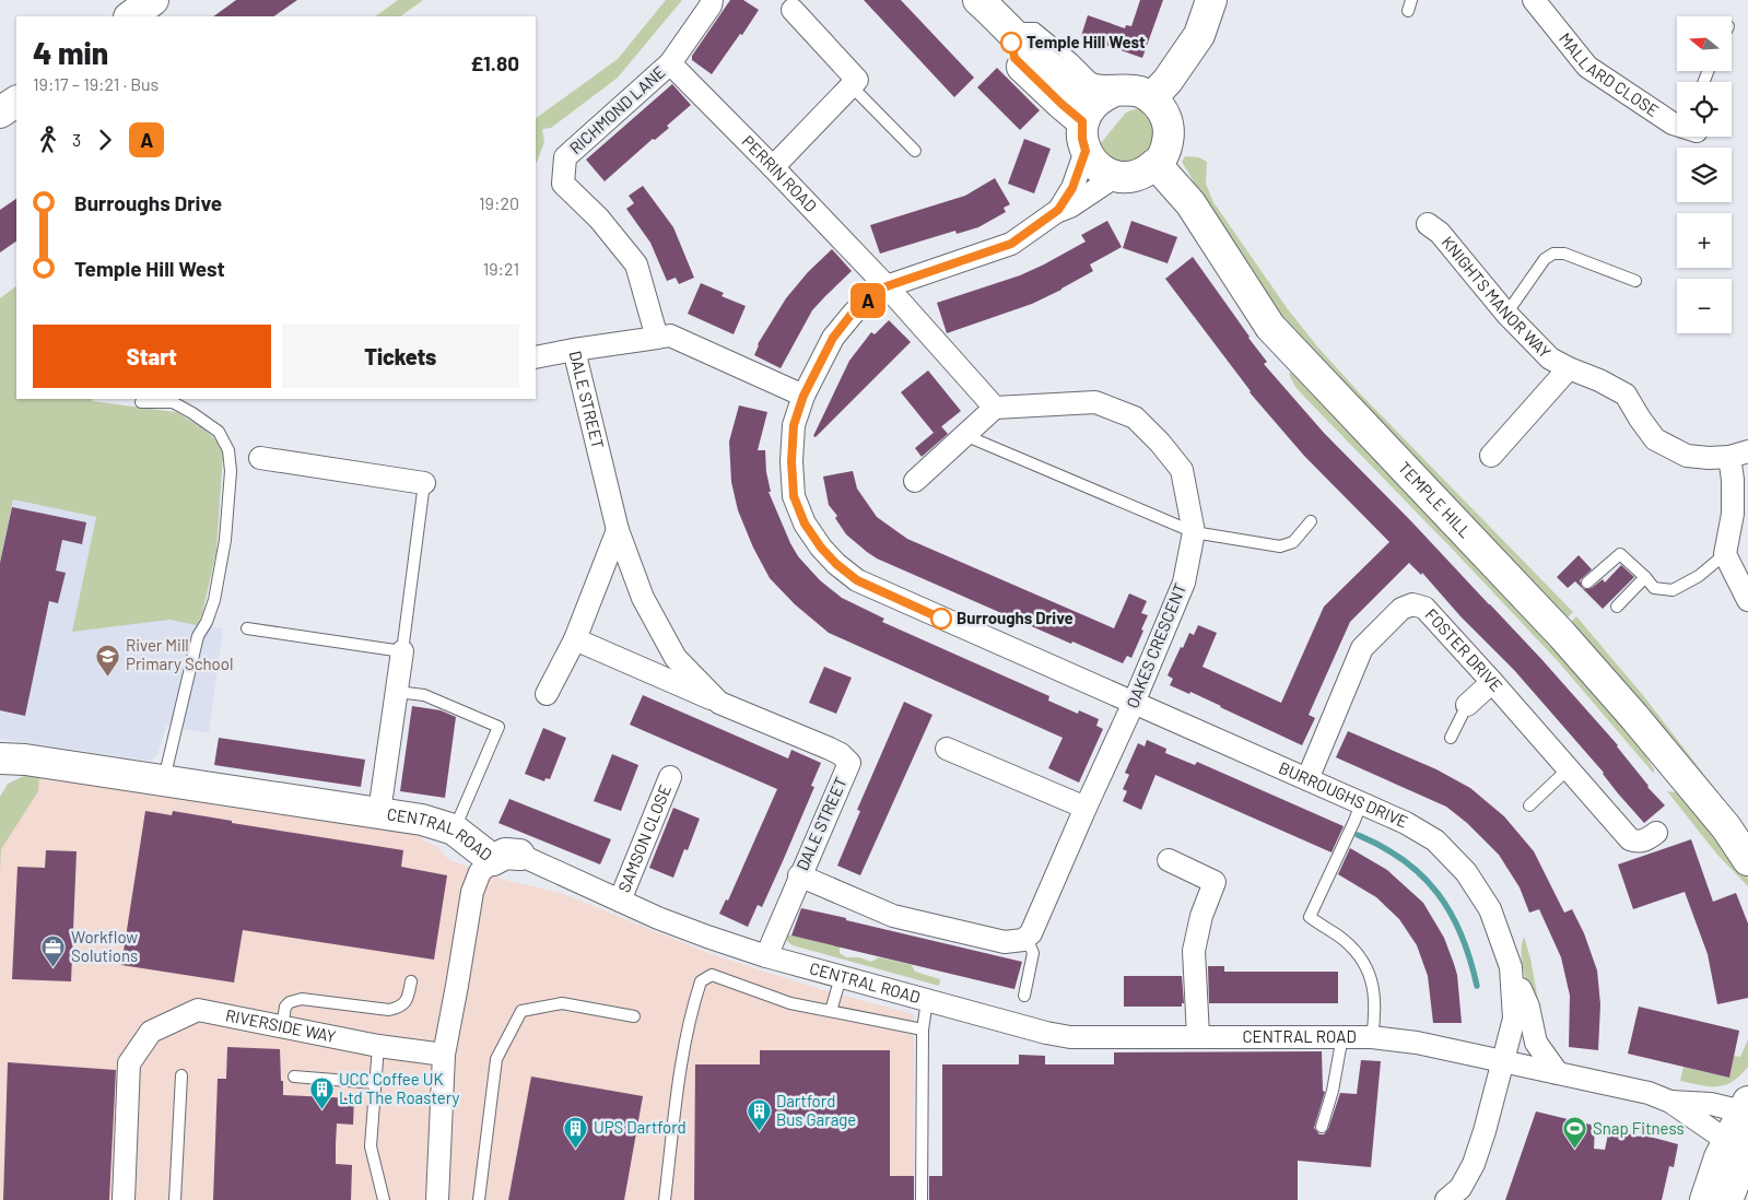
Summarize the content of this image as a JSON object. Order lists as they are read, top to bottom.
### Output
{
  "streets": {
    "street": [
      "MALLARD CLOSE",
      "RICHMOND LANE",
      "PERRIN ROAD",
      "KNIGHTS MANOR WAY",
      "DALE STREET",
      "TEMPLE HILL",
      "OAKES CRESCENT",
      "FOSTER DRIVE",
      "BURROUGHS DRIVE",
      "CENTRAL ROAD",
      "SAMSON CLOSE",
      "RIVERSIDE WAY"
    ]
  },
  "crossings": [
    ["RICHMOND LANE", "PERRIN ROAD"],
    ["RICHMOND LANE", "DALE STREET"],
    ["PERRIN ROAD", "BURROUGHS DRIVE"],
    ["DALE STREET", "CENTRAL ROAD"],
    ["TEMPLE HILL", "BURROUGHS DRIVE"],
    ["OAKES CRESCENT", "BURROUGHS DRIVE"],
    ["FOSTER DRIVE", "BURROUGHS DRIVE"],
    ["BURROUGHS DRIVE", "CENTRAL ROAD"],
    ["CENTRAL ROAD", "SAMSON CLOSE"]
  ],
  "places": {
    "other": ["Temple Hill West", "Burroughs Drive"],
    "school or university": ["River Mill Primary School"],
    "office": ["Workflow Solutions"],
    "building": ["UCC Coffee UK Ltd The Roastery", "Dartford Bus Garage", "UPS Dartford"],
    "sports": ["Snap Fitness"]
  },
  "lines": ["bus line A"],
  "north": "left",
  "page": {
    "on_map": "A",
    "map_buttons": ["+", "−"],
    "heading": ["4 min", "19:17 – 19:21 · Bus", "£1.80"],
    "legs": ["3", "A"],
    "list": [
      {
        "name": "Burroughs Drive",
        "value": "19:20"
      },
      {
        "name": "Temple Hill West",
        "value": "19:21"
      }
    ],
    "buttons": ["Start", "Tickets"]
  }
}
